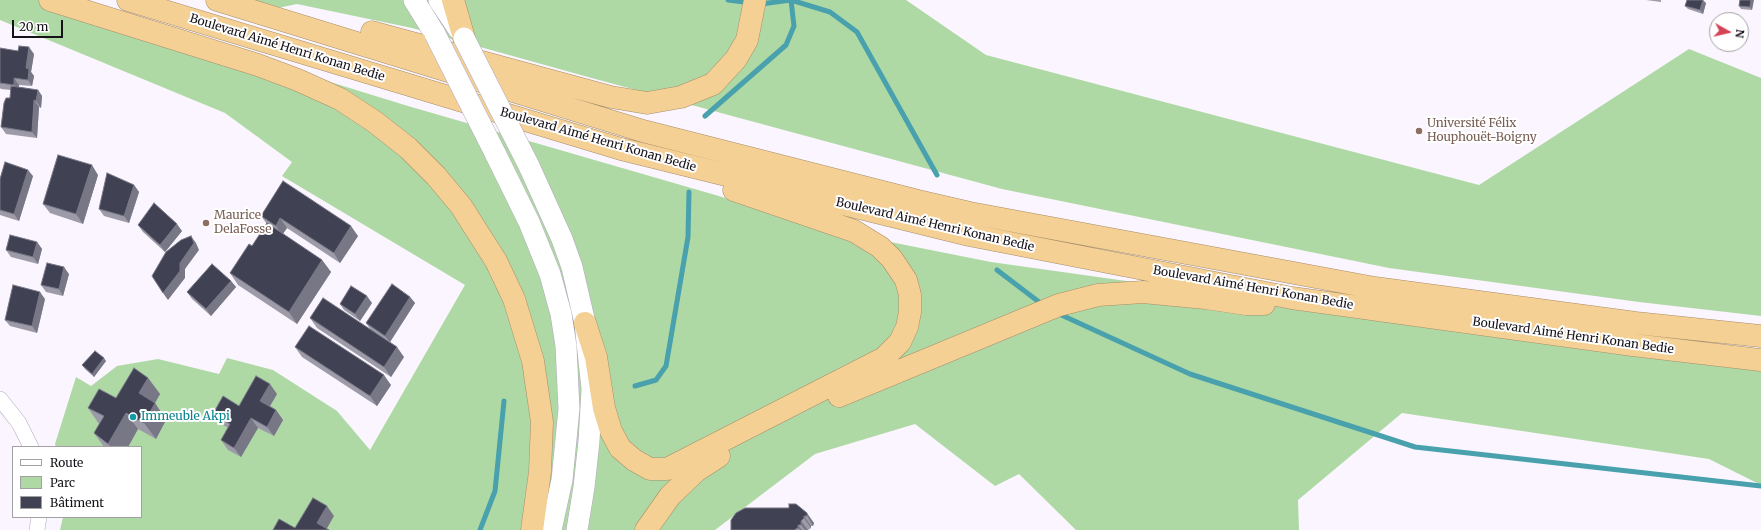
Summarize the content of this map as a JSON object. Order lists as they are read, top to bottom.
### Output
{
  "streets": {
    "highway": ["Boulevard Aimé Henri Konan Bedie"]
  },
  "places": ["Université Félix Houphouët-Boigny", "Maurice DelaFosse", "Immeuble Akpi"],
  "legend": ["Route", "Parc", "Bâtiment"],
  "scale_bar": "20 m",
  "north": "right"
}
